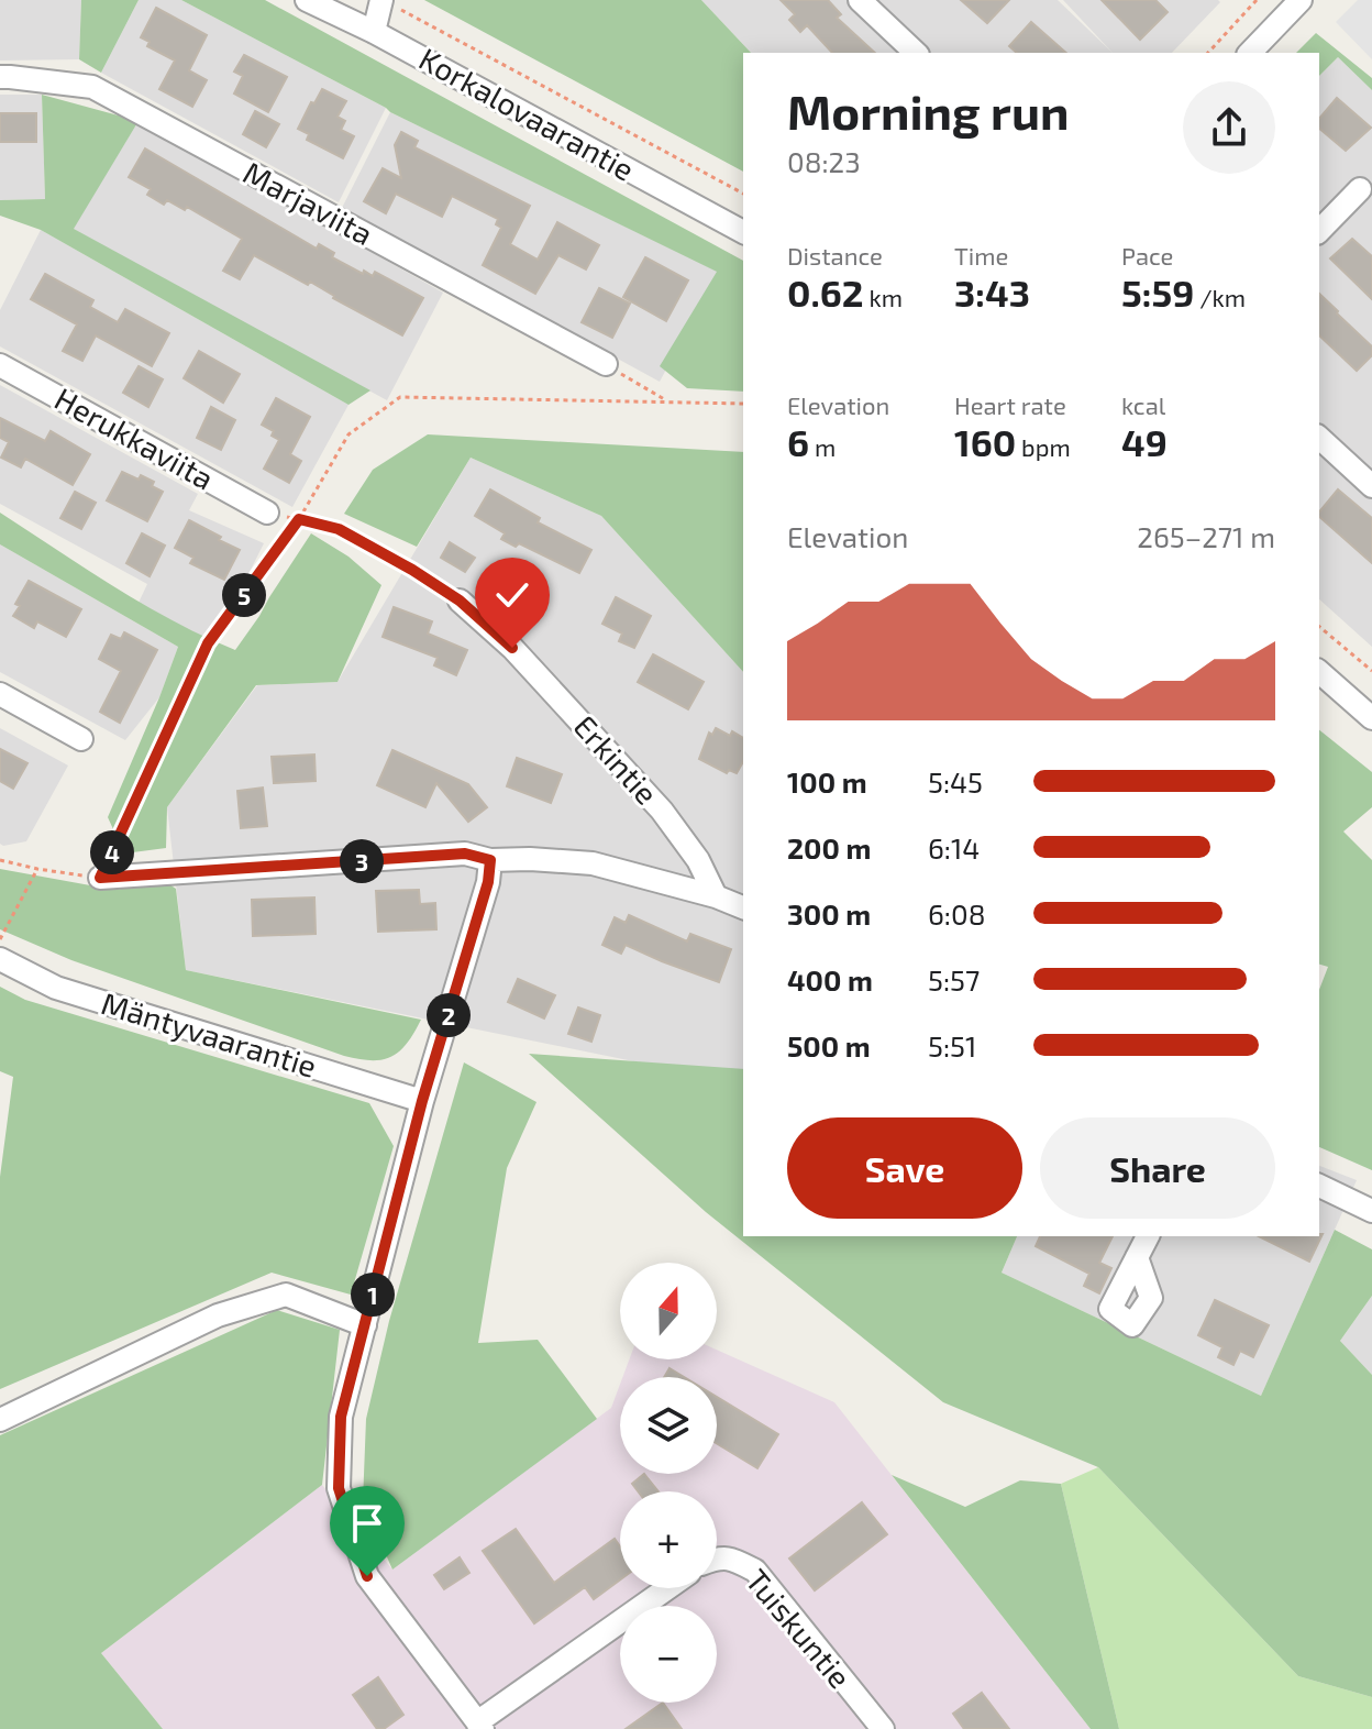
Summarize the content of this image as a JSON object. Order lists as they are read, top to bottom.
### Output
{
  "streets": {
    "street": [
      "Korkalovaarantie",
      "Marjaviita",
      "Herukkaviita",
      "Erkintie",
      "Mäntyvaarantie",
      "Tuiskuntie"
    ]
  },
  "north": "top",
  "page": {
    "heading": ["Morning run", "08:23"],
    "stats": [
      ["Distance", "0.62 km"],
      ["Time", "3:43"],
      ["Pace", "5:59 /km"],
      ["Elevation", "6 m"],
      ["Heart rate", "160 bpm"],
      ["kcal", "49"]
    ],
    "chart": ["Elevation", "265–271 m"],
    "pins": [
      "5",
      "4",
      "3",
      "2",
      "1"
    ],
    "list": [
      {
        "name": "100 m",
        "note": "5:45"
      },
      {
        "name": "200 m",
        "note": "6:14"
      },
      {
        "name": "300 m",
        "note": "6:08"
      },
      {
        "name": "400 m",
        "note": "5:57"
      },
      {
        "name": "500 m",
        "note": "5:51"
      }
    ],
    "buttons": ["Save", "Share"],
    "map_buttons": ["+", "−"]
  }
}
